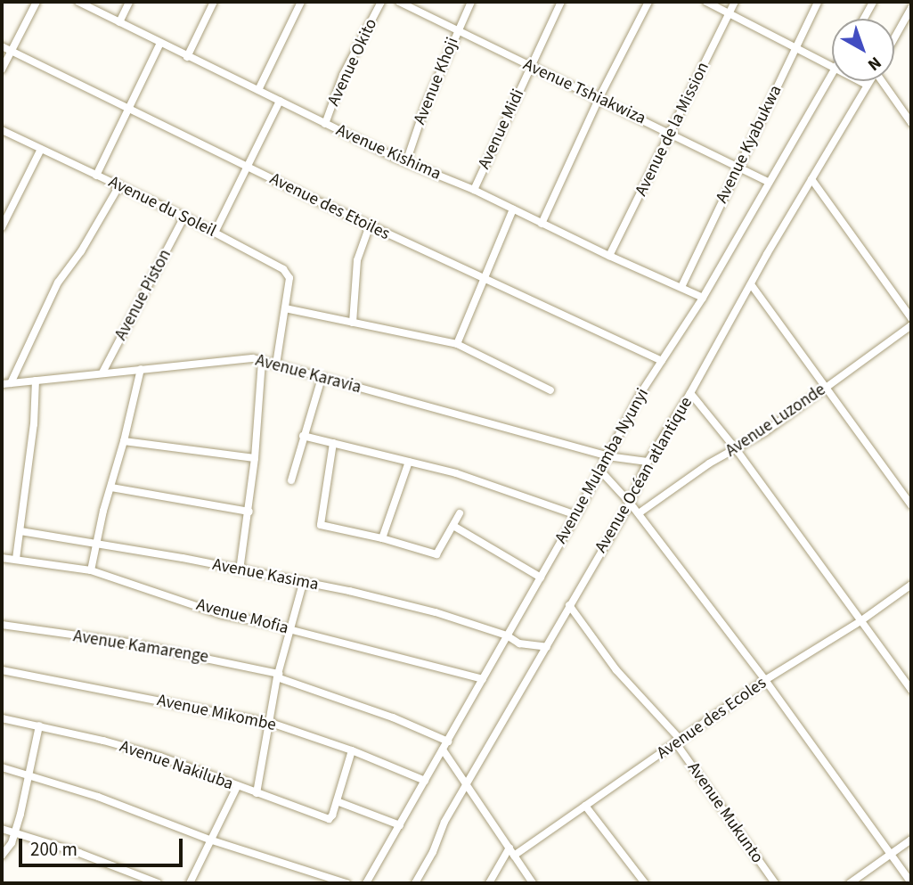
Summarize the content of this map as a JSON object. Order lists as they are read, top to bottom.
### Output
{
  "streets": {
    "street": [
      "Avenue Okito",
      "Avenue Khoji",
      "Avenue Tshiakwiza",
      "Avenue Midi",
      "Avenue de la Mission",
      "Avenue Kyabukwa",
      "Avenue Kishima",
      "Avenue du Soleil",
      "Avenue des Etoiles",
      "Avenue Piston",
      "Avenue Karavia",
      "Avenue Luzonde",
      "Avenue Mulamba Nyunyi",
      "Avenue Océan atlantique",
      "Avenue Kasima",
      "Avenue Mofia",
      "Avenue Kamarenge",
      "Avenue Mikombe",
      "Avenue des Ecoles",
      "Avenue Nakiluba",
      "Avenue Mukunto"
    ]
  },
  "crossings": [
    ["Avenue Okito", "Avenue Kishima"],
    ["Avenue Khoji", "Avenue Tshiakwiza"],
    ["Avenue Khoji", "Avenue Kishima"],
    ["Avenue Tshiakwiza", "Avenue Midi"],
    ["Avenue Tshiakwiza", "Avenue de la Mission"],
    ["Avenue Tshiakwiza", "Avenue Kyabukwa"],
    ["Avenue Tshiakwiza", "Avenue Mulamba Nyunyi"],
    ["Avenue Midi", "Avenue Kishima"],
    ["Avenue de la Mission", "Avenue Kishima"],
    ["Avenue Kyabukwa", "Avenue Kishima"],
    ["Avenue Kishima", "Avenue Mulamba Nyunyi"],
    ["Avenue du Soleil", "Avenue Piston"],
    ["Avenue du Soleil", "Avenue Karavia"],
    ["Avenue des Etoiles", "Avenue Mulamba Nyunyi"],
    ["Avenue Piston", "Avenue Karavia"],
    ["Avenue Karavia", "Avenue Mulamba Nyunyi"],
    ["Avenue Karavia", "Avenue Océan atlantique"],
    ["Avenue Mulamba Nyunyi", "Avenue Kasima"],
    ["Avenue Mulamba Nyunyi", "Avenue Mofia"],
    ["Avenue Mulamba Nyunyi", "Avenue Kamarenge"],
    ["Avenue Mulamba Nyunyi", "Avenue Mikombe"],
    ["Avenue Océan atlantique", "Avenue Kasima"],
    ["Avenue Océan atlantique", "Avenue Mukunto"],
    ["Avenue des Ecoles", "Avenue Mukunto"]
  ],
  "scale_bar": "200 m",
  "north": "bottom right"
}
